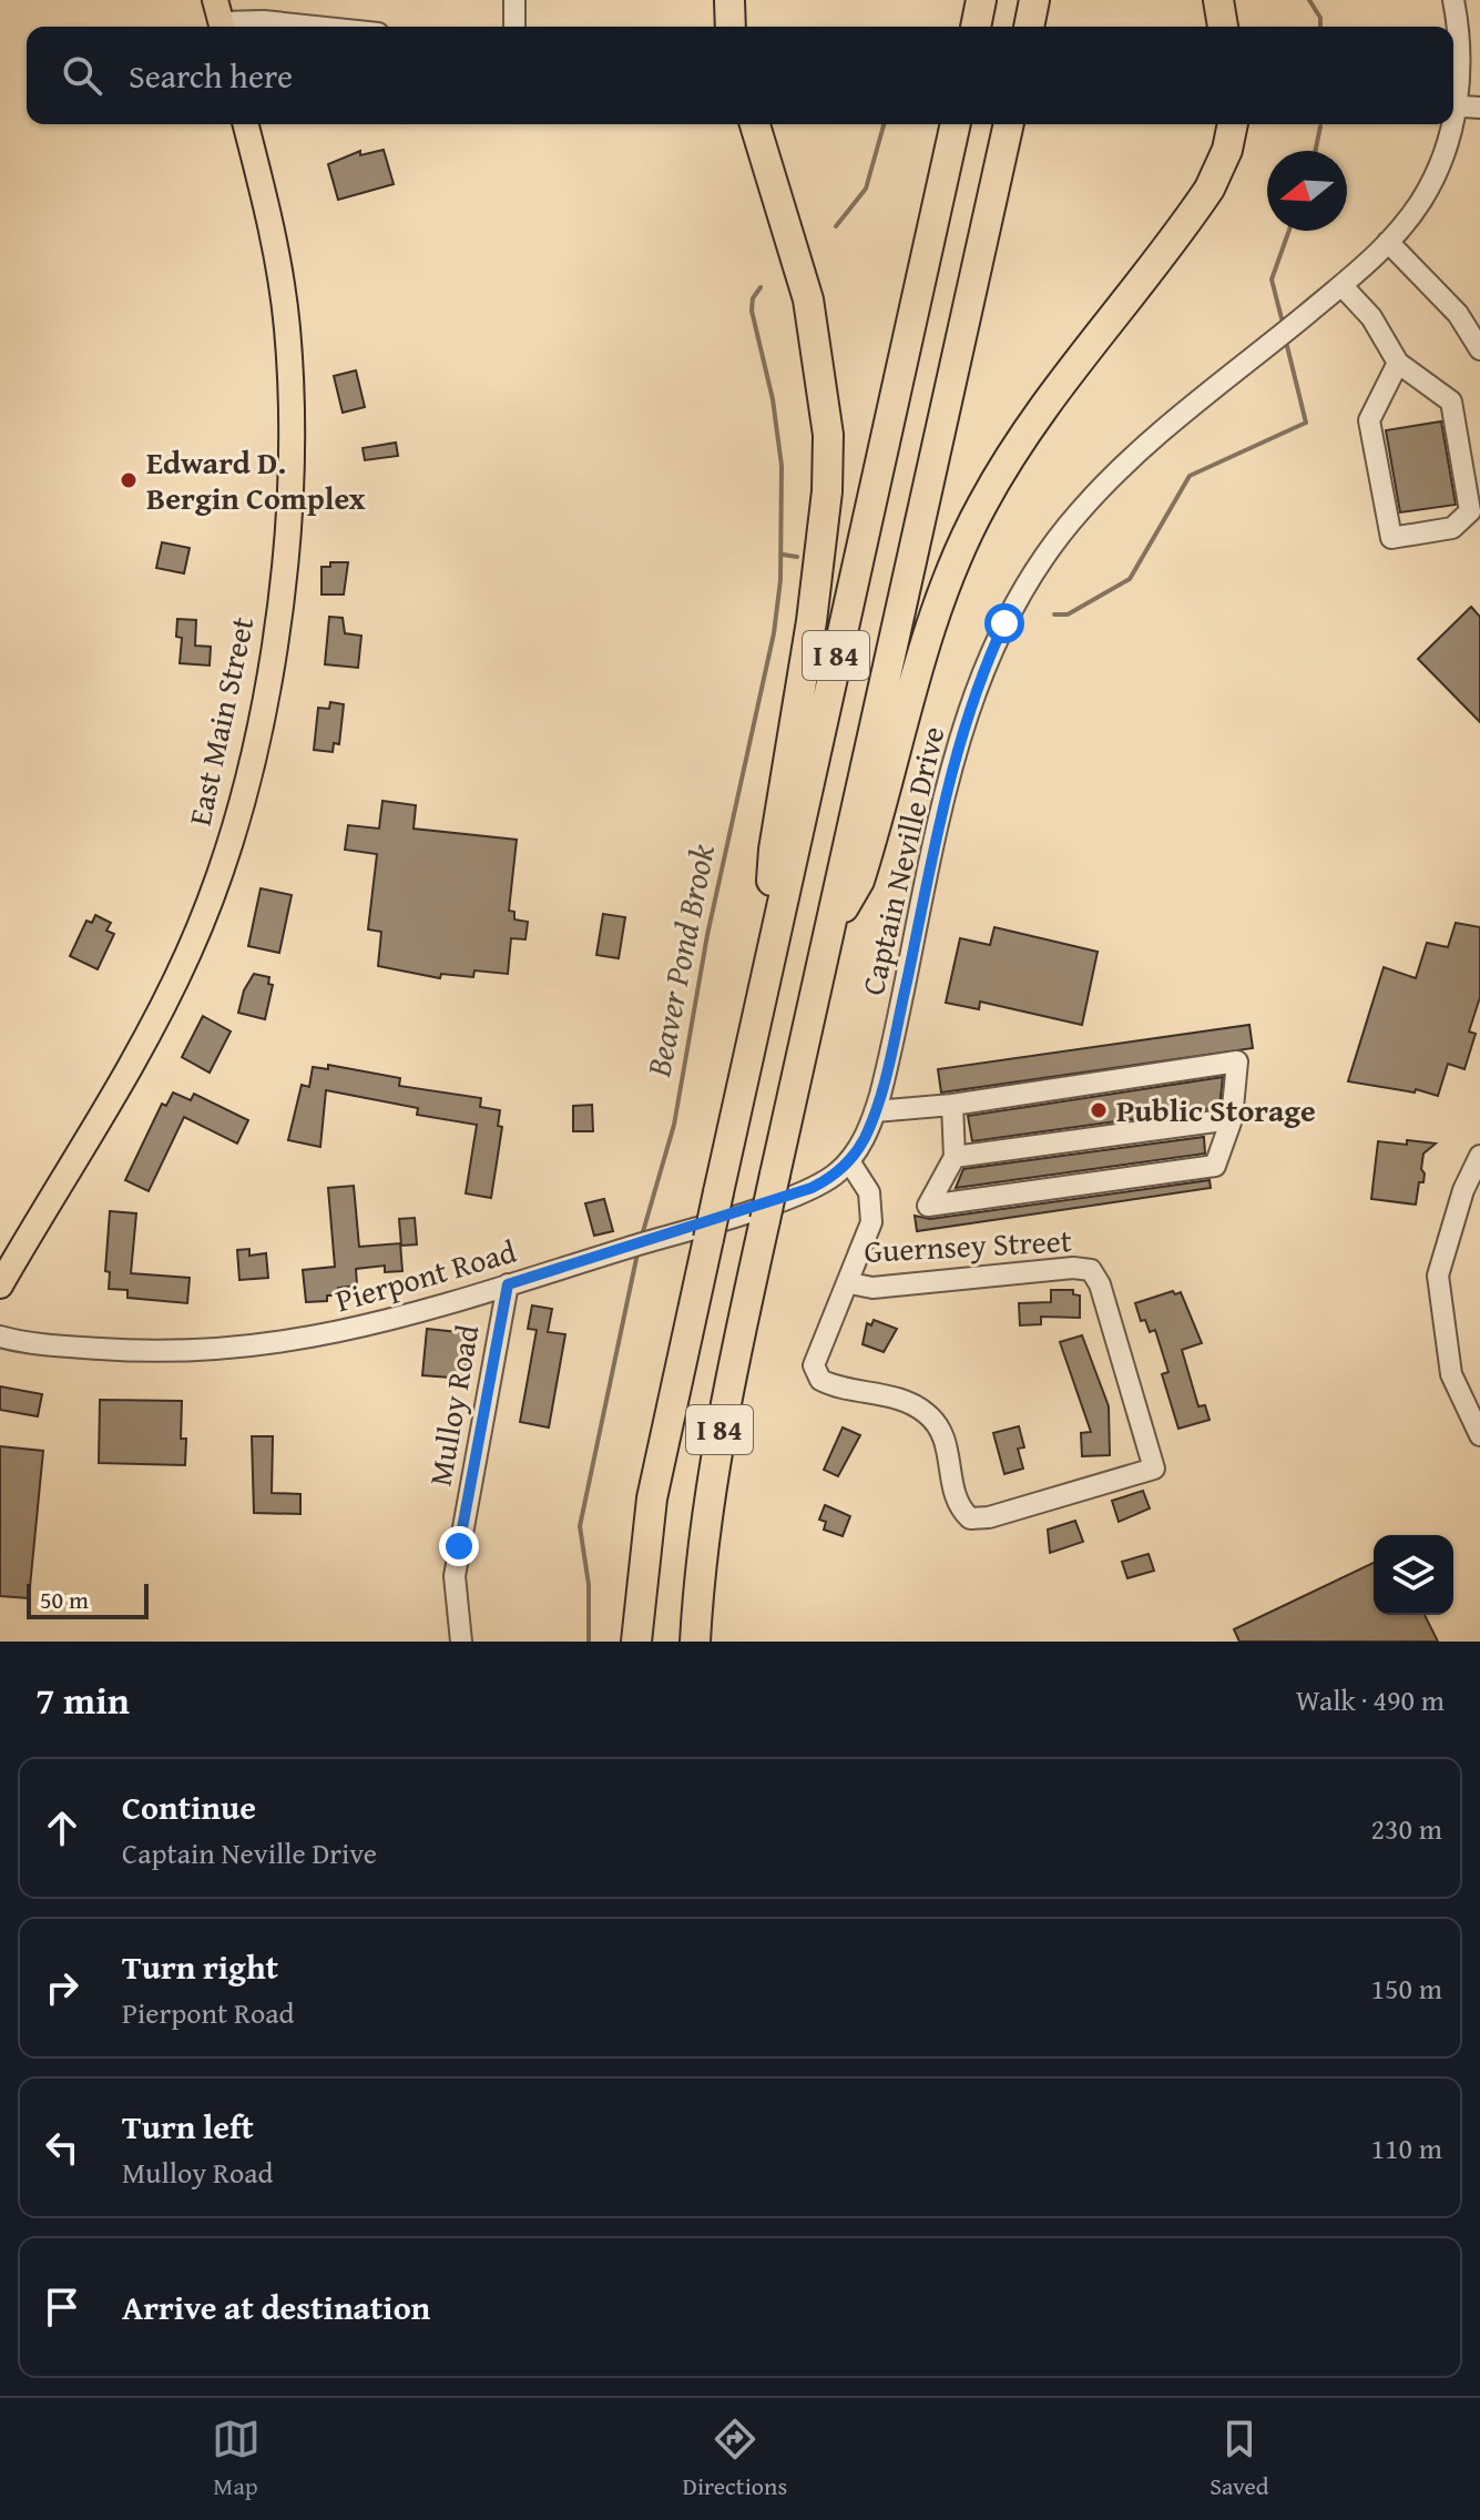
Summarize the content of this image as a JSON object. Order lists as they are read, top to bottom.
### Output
{
  "streets": {
    "highway": ["I 84"],
    "main road": ["East Main Street"],
    "street": [
      "Captain Neville Drive",
      "Guernsey Street",
      "Pierpont Road",
      "Mulloy Road"
    ]
  },
  "crossings": [
    ["Captain Neville Drive", "Pierpont Road"],
    ["Pierpont Road", "Mulloy Road"]
  ],
  "water": ["Beaver Pond Brook"],
  "places": ["Edward D. Bergin Complex", "Public Storage"],
  "scale_bar": "50 m",
  "north": "left",
  "page": {
    "search": "Search here",
    "scale": "50 m",
    "heading": ["7 min", "Walk · 490 m"],
    "list": [
      ["Continue", "Captain Neville Drive", "230 m"],
      ["Turn right", "Pierpont Road", "150 m"],
      ["Turn left", "Mulloy Road", "110 m"],
      "Arrive at destination"
    ],
    "nav": ["Map", "Directions", "Saved"]
  }
}
